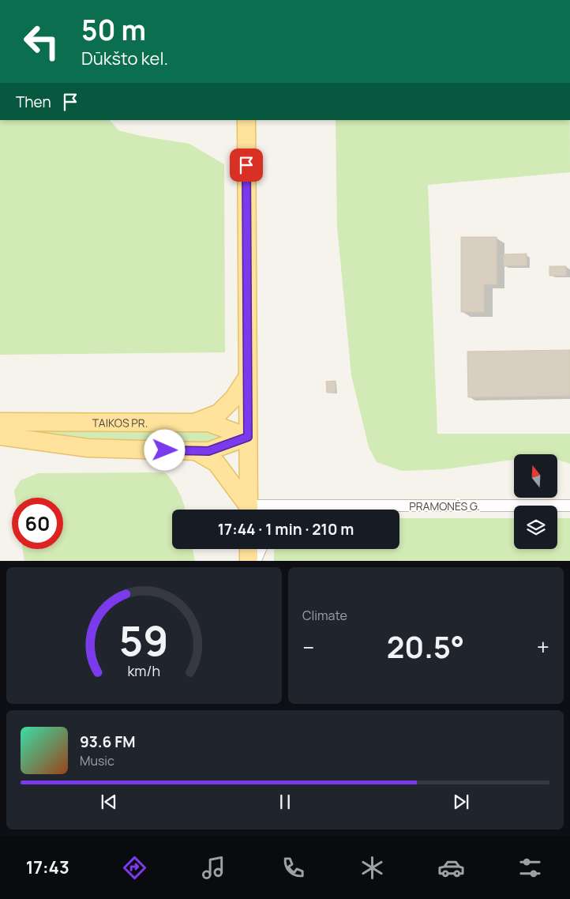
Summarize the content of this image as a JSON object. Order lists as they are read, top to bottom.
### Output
{
  "streets": {
    "main road": ["TAIKOS PR."],
    "street": ["PRAMONĖS G."]
  },
  "north": "top",
  "page": {
    "turn": ["50 m", "Dūkšto kel."],
    "then": "Then",
    "limit": "60",
    "trip": "17:44 · 1 min · 210 m",
    "tile": "Climate",
    "heat": ["−", "20.5°", "+"],
    "song": ["93.6 FM", "Music"],
    "tabs": "17:43",
    "gauge": ["59", "km/h"]
  }
}
